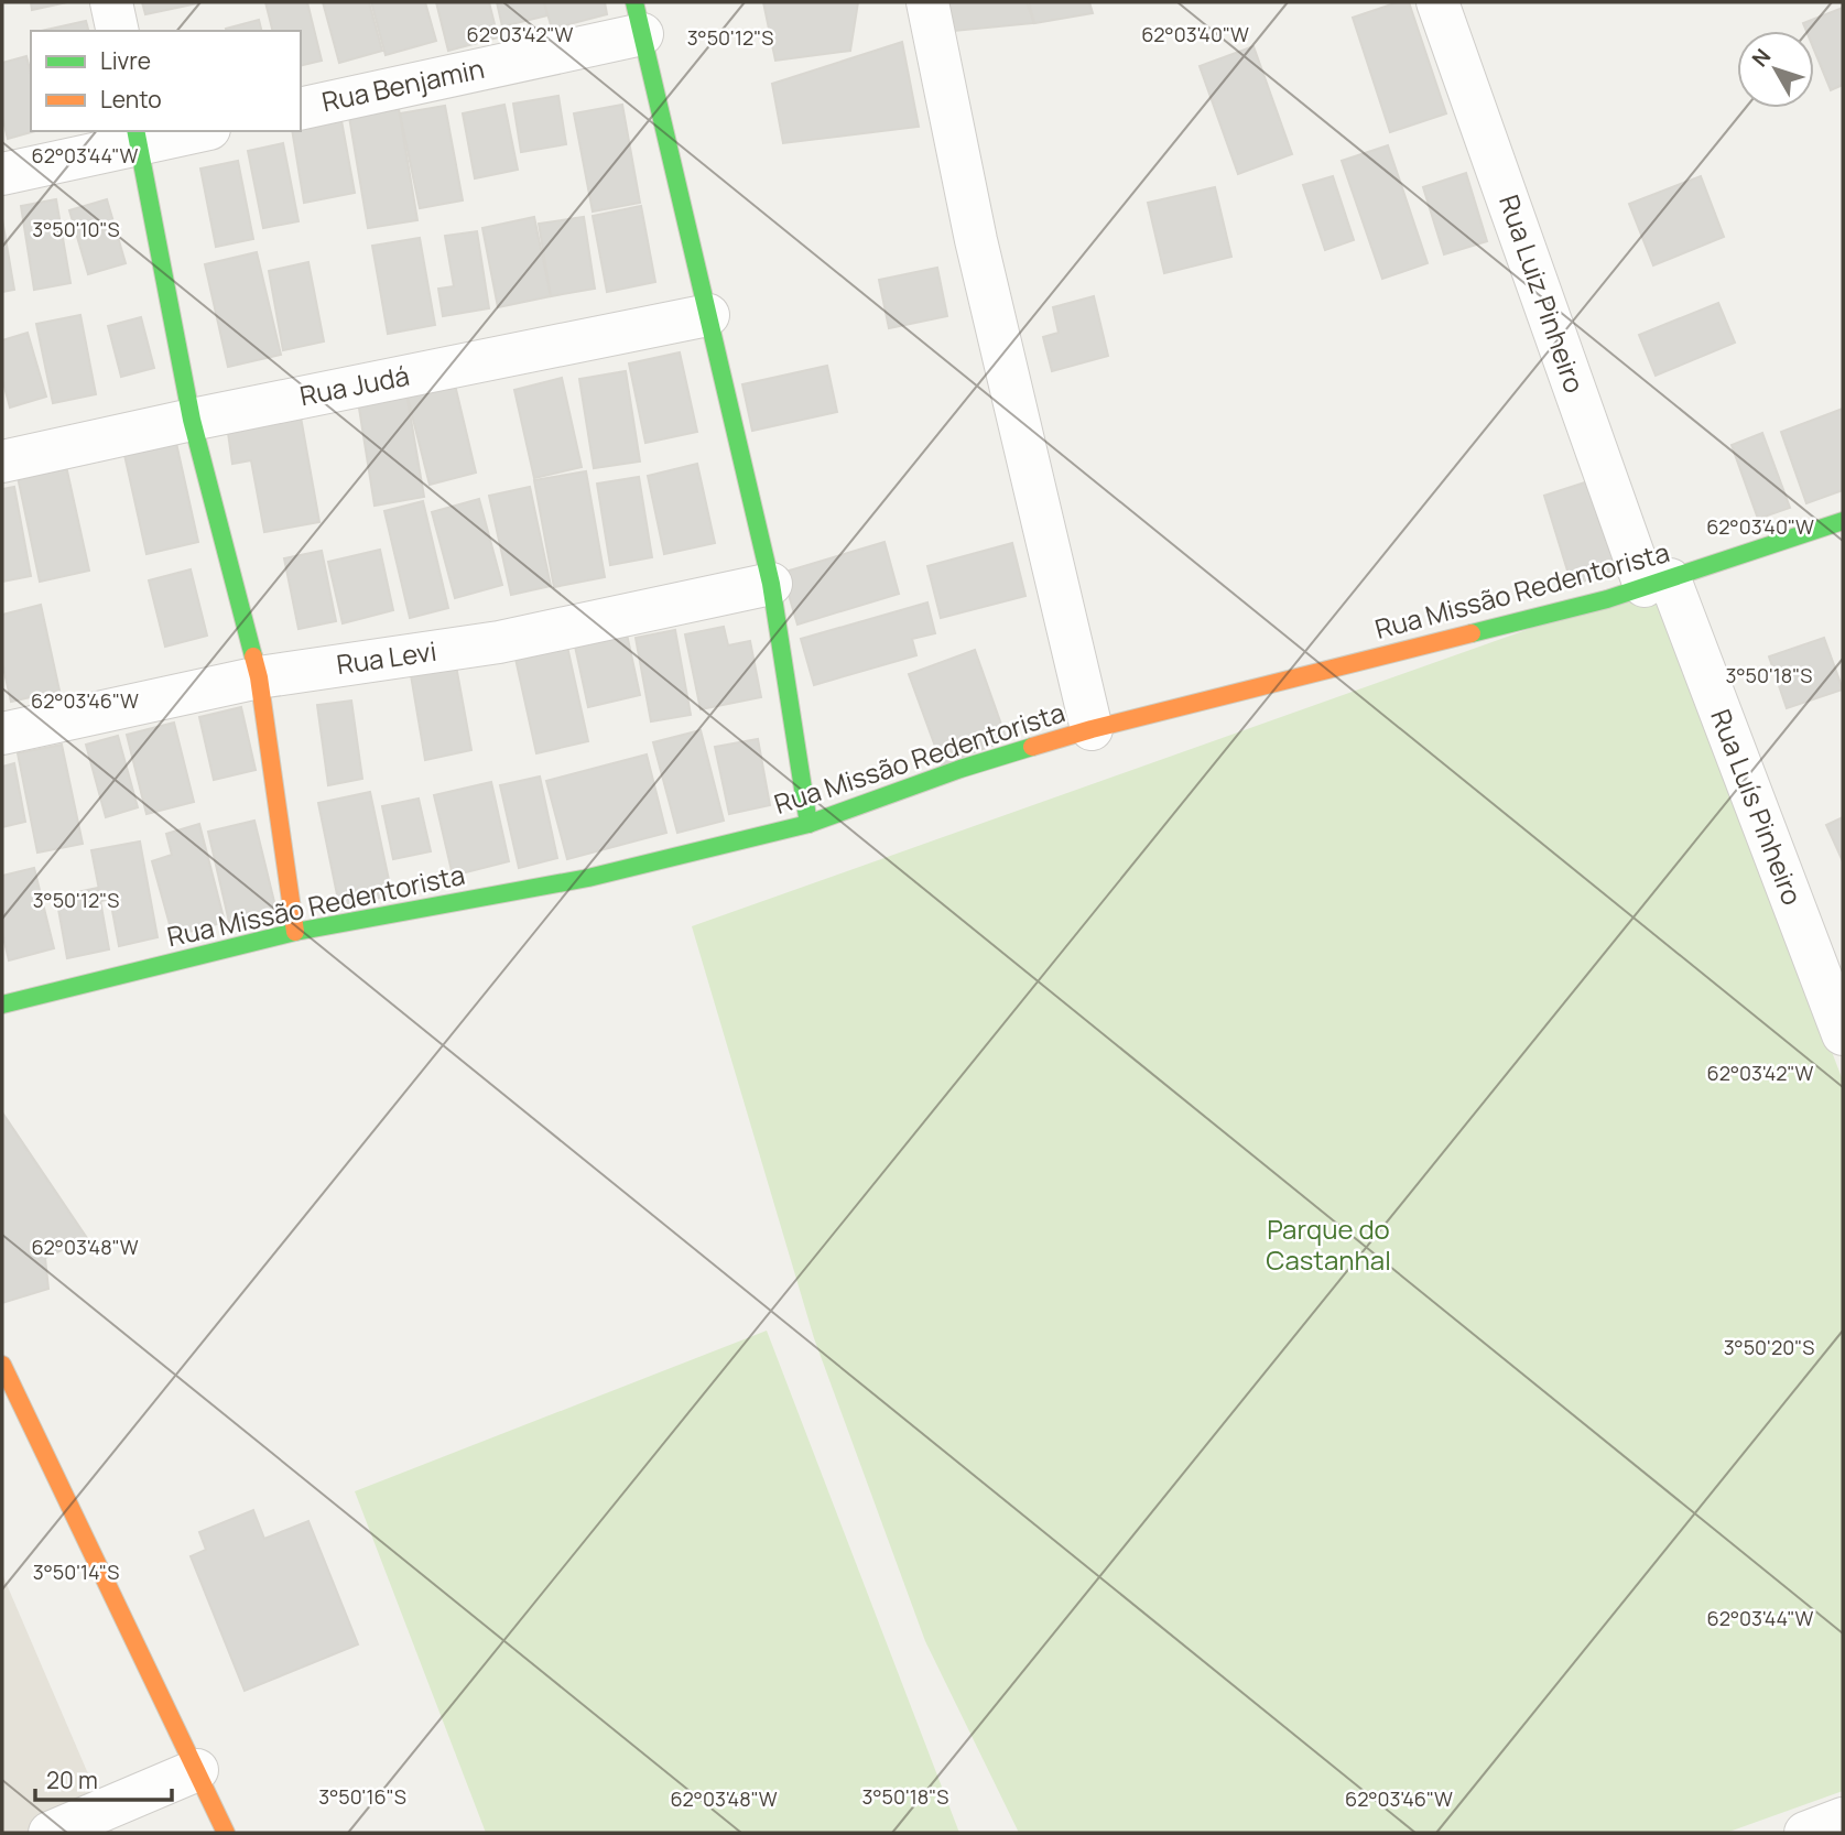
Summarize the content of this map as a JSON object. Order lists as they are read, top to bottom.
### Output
{
  "streets": {
    "street": [
      "Rua Benjamin",
      "Rua Luiz Pinheiro",
      "Rua Judá",
      "Rua Missão Redentorista",
      "Rua Levi",
      "Rua Luís Pinheiro"
    ]
  },
  "crossings": [
    ["Rua Luiz Pinheiro", "Rua Missão Redentorista"],
    ["Rua Luiz Pinheiro", "Rua Luís Pinheiro"],
    ["Rua Missão Redentorista", "Rua Luís Pinheiro"]
  ],
  "parks": ["Parque do Castanhal"],
  "legend": ["Livre", "Lento"],
  "scale_bar": "20 m",
  "north": "top left",
  "coordinates": [
    "62°03'42\"W",
    "62°03'40\"W",
    "3°50'12\"S",
    "62°03'44\"W",
    "3°50'10\"S",
    "3°50'18\"S",
    "62°03'46\"W",
    "62°03'48\"W",
    "3°50'20\"S",
    "3°50'14\"S",
    "3°50'16\"S"
  ]
}
